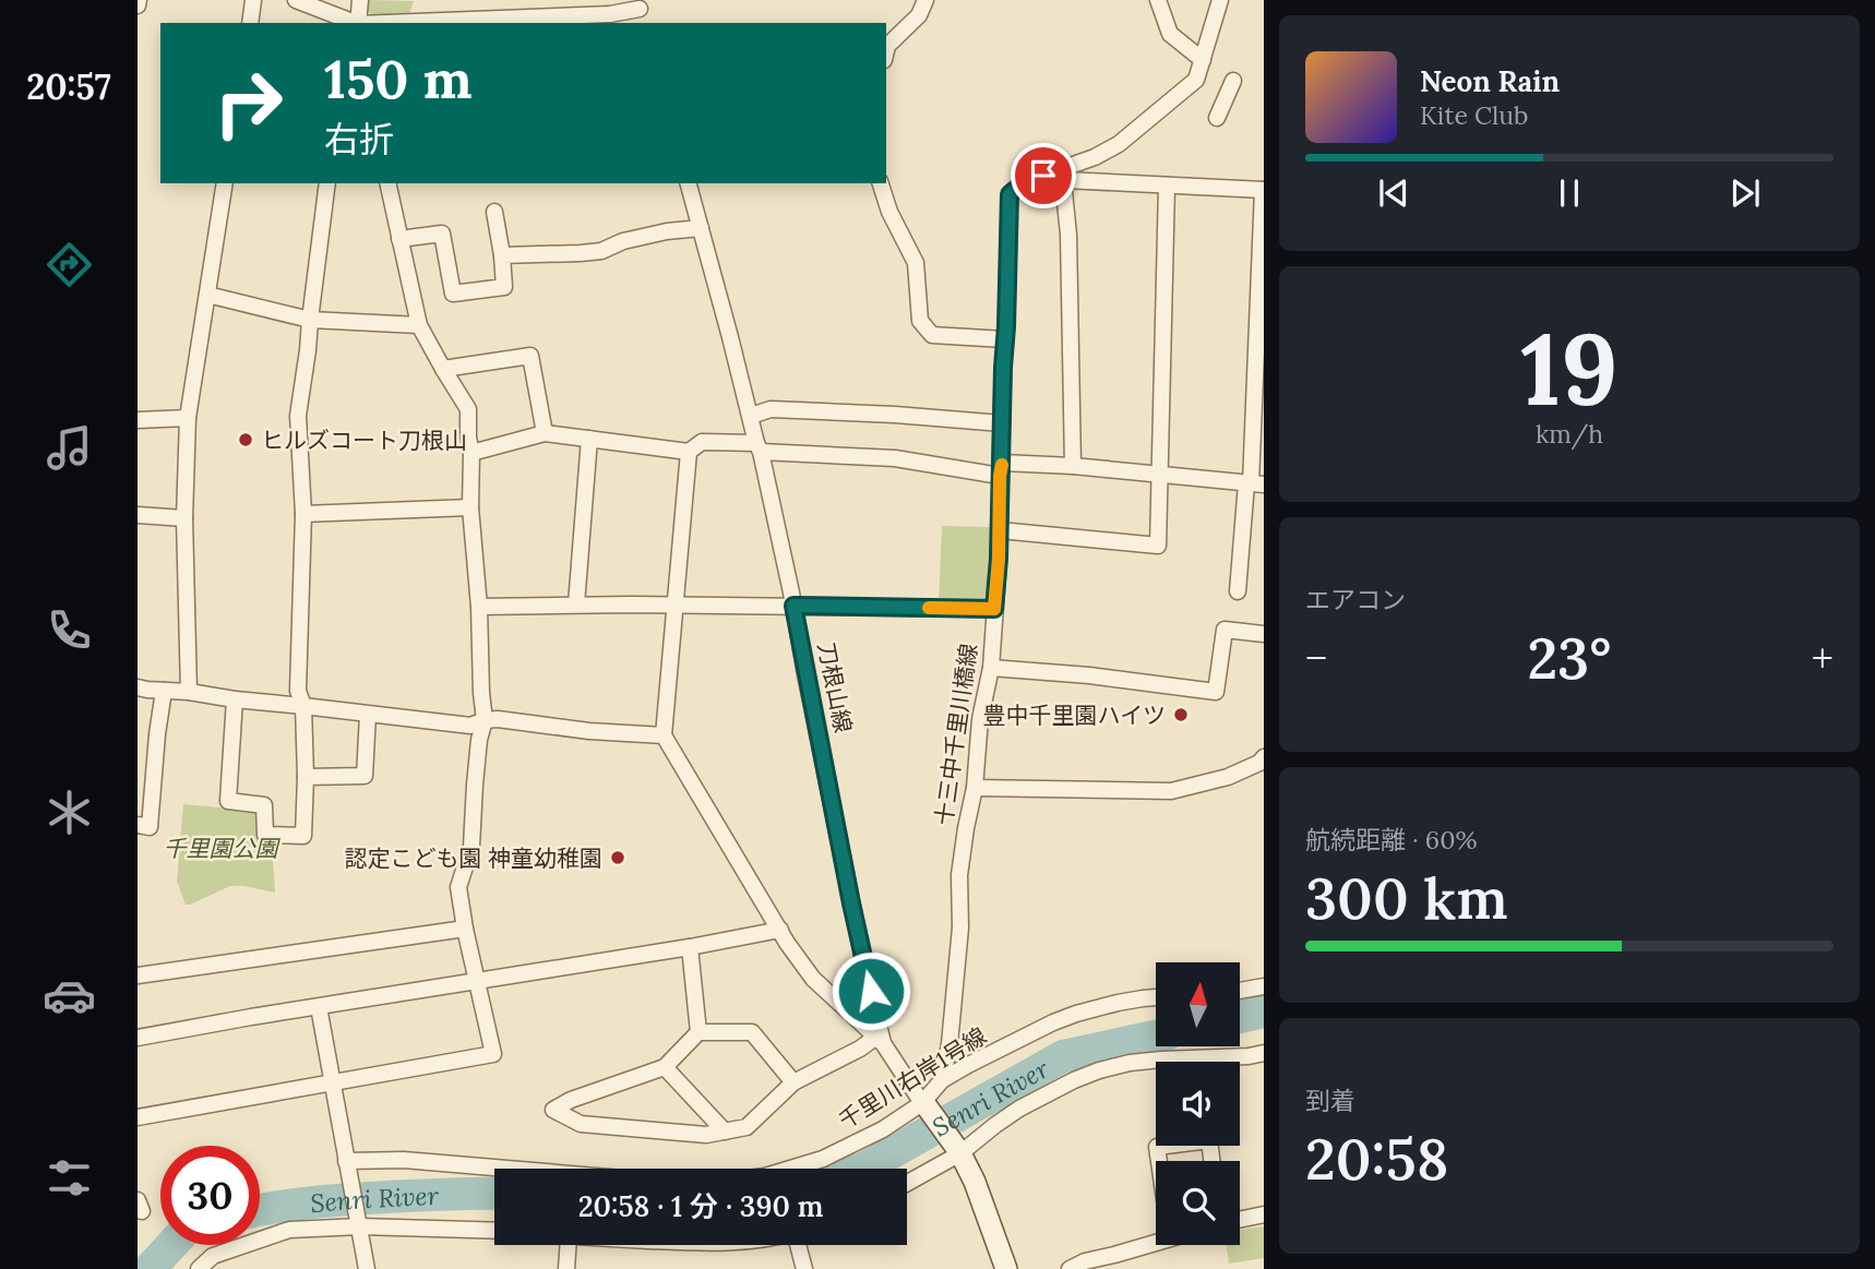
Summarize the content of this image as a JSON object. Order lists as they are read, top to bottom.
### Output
{
  "streets": {
    "street": ["刀根山線", "十三中千里川橋線", "千里川右岸1号線"]
  },
  "crossings": [
    ["刀根山線", "千里川右岸1号線"],
    ["十三中千里川橋線", "千里川右岸1号線"]
  ],
  "water": ["Senri River"],
  "parks": ["千里園公園"],
  "places": ["ヒルズコート刀根山", "豊中千里園ハイツ", "認定こども園 神童幼稚園"],
  "north": "top",
  "page": {
    "tabs": "20:57",
    "turn": ["150 m", "右折"],
    "song": ["Neon Rain", "Kite Club"],
    "tile": [
      ["19", "km/h"],
      "エアコン",
      ["航続距離 · 60%", "300 km"],
      ["到着", "20:58"]
    ],
    "heat": ["−", "23°", "+"],
    "limit": "30",
    "trip": "20:58 · 1 分 · 390 m"
  }
}
